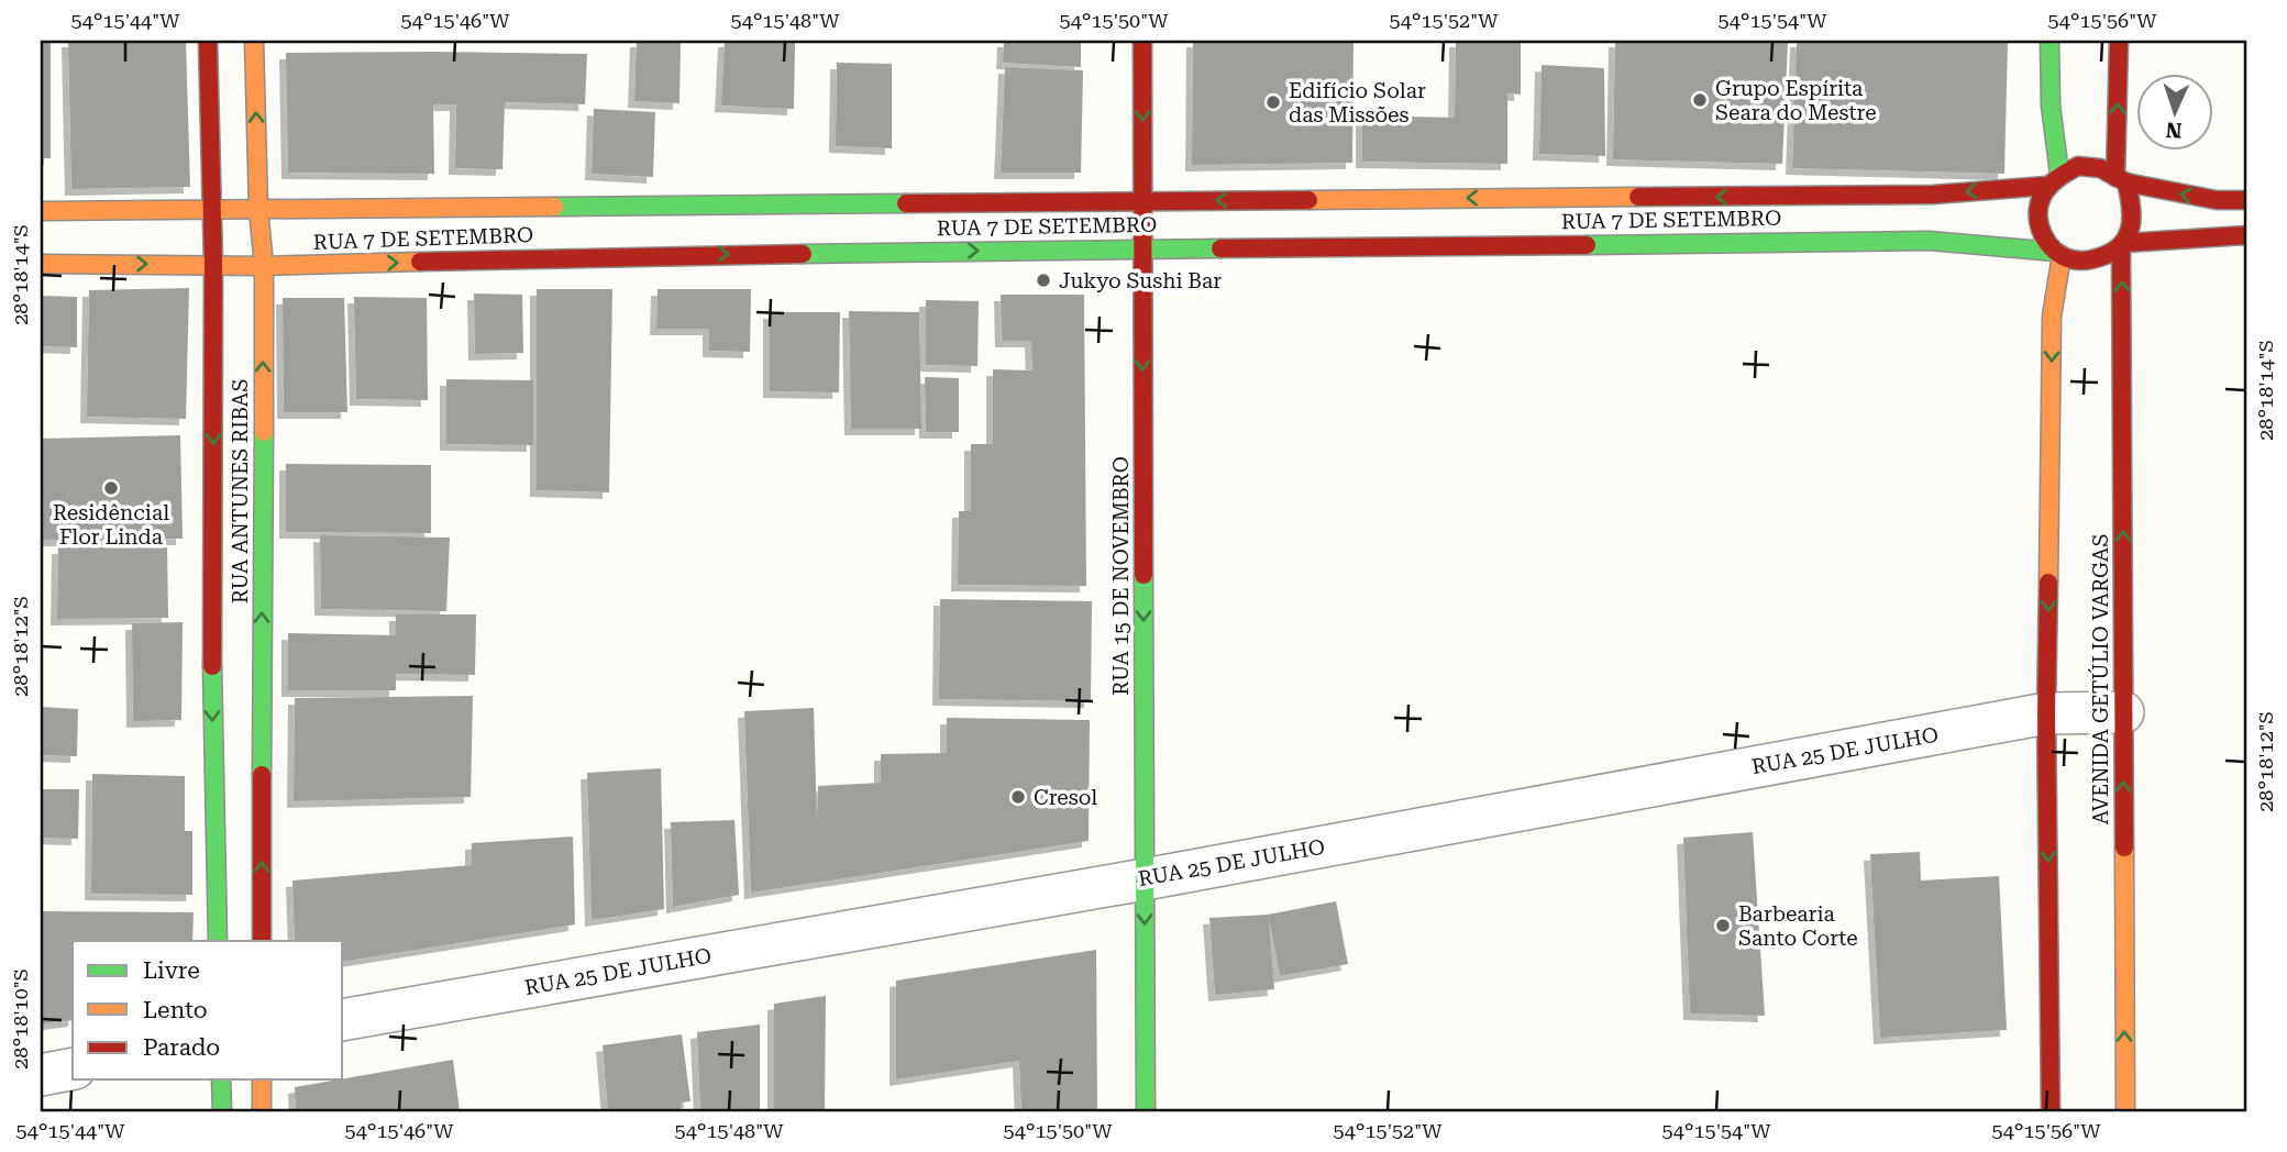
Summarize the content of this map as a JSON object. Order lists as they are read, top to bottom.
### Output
{
  "streets": {
    "street": [
      "RUA 7 DE SETEMBRO",
      "RUA ANTUNES RIBAS",
      "RUA 15 DE NOVEMBRO",
      "AVENIDA GETÚLIO VARGAS",
      "RUA 25 DE JULHO"
    ]
  },
  "crossings": [
    ["RUA 7 DE SETEMBRO", "RUA ANTUNES RIBAS"],
    ["RUA 7 DE SETEMBRO", "RUA 15 DE NOVEMBRO"],
    ["RUA 7 DE SETEMBRO", "AVENIDA GETÚLIO VARGAS"],
    ["RUA 15 DE NOVEMBRO", "RUA 25 DE JULHO"],
    ["AVENIDA GETÚLIO VARGAS", "RUA 25 DE JULHO"]
  ],
  "one_way": ["RUA 15 DE NOVEMBRO"],
  "places": [
    "Grupo Espírita Seara do Mestre",
    "Edifício Solar das Missões",
    "Jukyo Sushi Bar",
    "Residêncial Flor Linda",
    "Cresol",
    "Barbearia Santo Corte"
  ],
  "legend": ["Livre", "Lento", "Parado"],
  "north": "bottom",
  "coordinates": [
    "54°15'44\"W",
    "54°15'46\"W",
    "54°15'48\"W",
    "54°15'50\"W",
    "54°15'52\"W",
    "54°15'54\"W",
    "54°15'56\"W",
    "28°18'14\"S",
    "28°18'12\"S",
    "28°18'10\"S"
  ]
}
